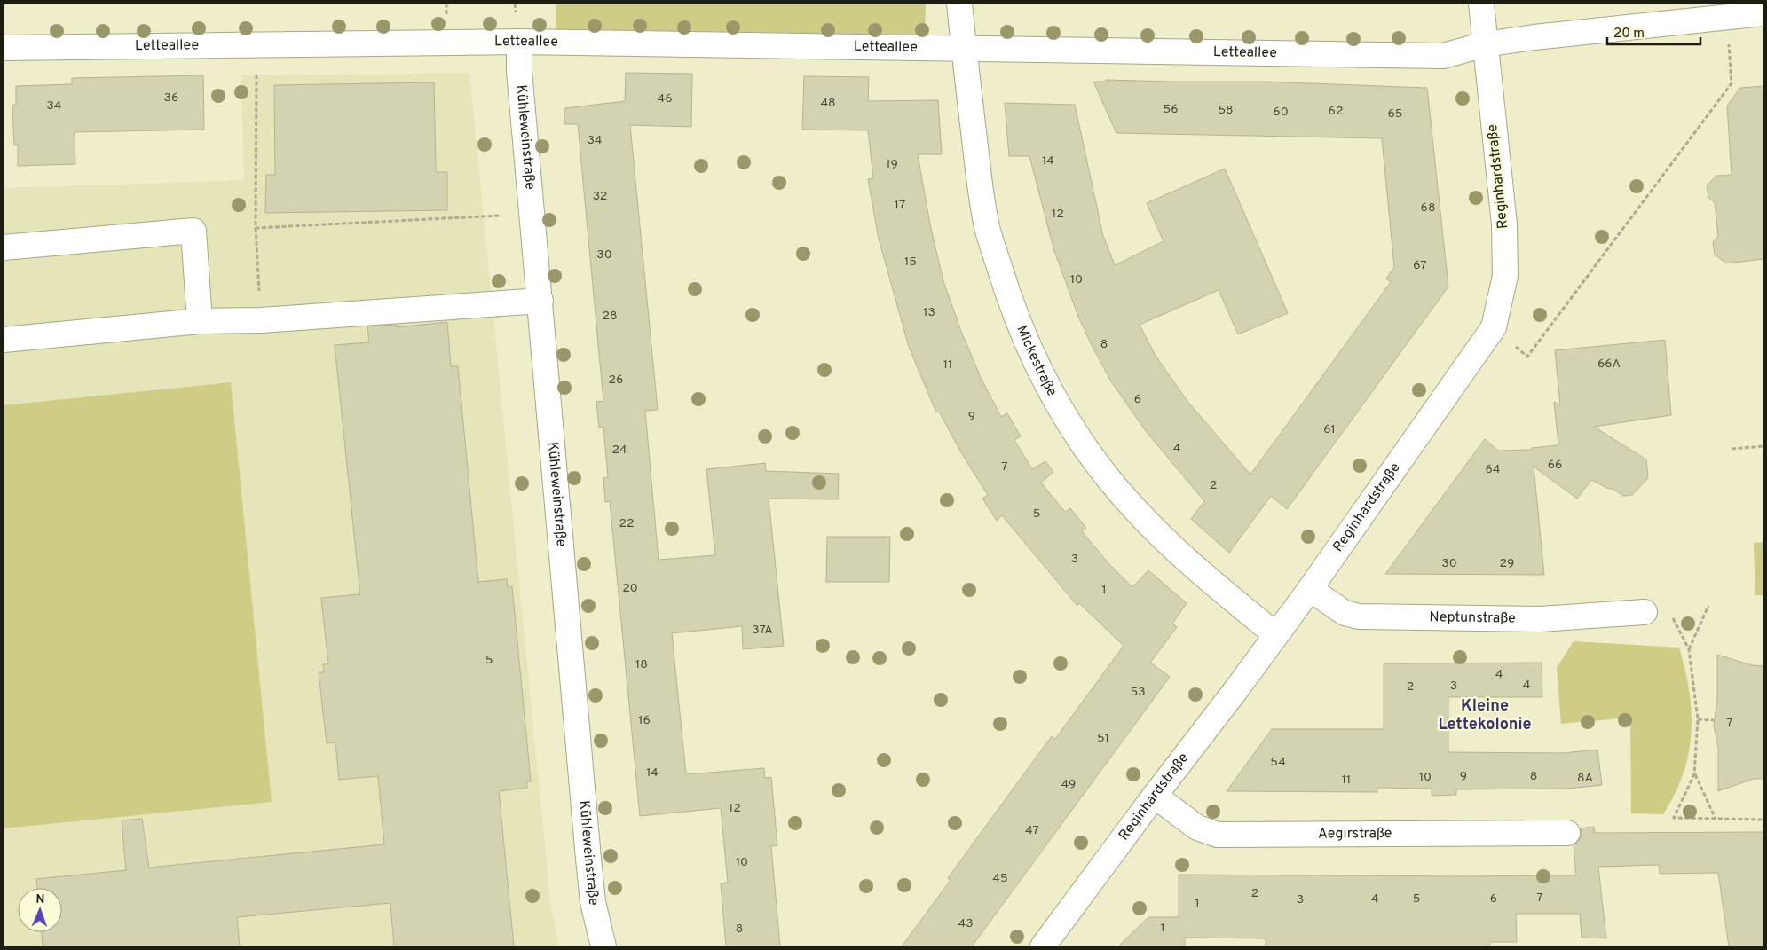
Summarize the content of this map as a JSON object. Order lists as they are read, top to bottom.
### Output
{
  "streets": {
    "street": [
      "Letteallee",
      "Kühleweinstraße",
      "Reginhardstraße",
      "Mickestraße",
      "Neptunstraße",
      "Aegirstraße"
    ]
  },
  "crossings": [
    ["Letteallee", "Kühleweinstraße"],
    ["Letteallee", "Reginhardstraße"],
    ["Letteallee", "Mickestraße"],
    ["Reginhardstraße", "Mickestraße"],
    ["Reginhardstraße", "Neptunstraße"],
    ["Reginhardstraße", "Aegirstraße"]
  ],
  "districts": ["Kleine Lettekolonie"],
  "house_numbers": [
    "36",
    "46",
    "48",
    "34",
    "56",
    "58",
    "62",
    "60",
    "65",
    "34",
    "14",
    "19",
    "32",
    "17",
    "68",
    "12",
    "30",
    "15",
    "67",
    "10",
    "13",
    "28",
    "8",
    "66A",
    "11",
    "26",
    "6",
    "9",
    "61",
    "4",
    "24",
    "66",
    "7",
    "64",
    "2",
    "5",
    "22",
    "3",
    "30",
    "29",
    "20",
    "1",
    "37A",
    "5",
    "18",
    "4",
    "4",
    "3",
    "2",
    "53",
    "16",
    "7",
    "51",
    "54",
    "14",
    "9",
    "8",
    "10",
    "8A",
    "11",
    "49",
    "12",
    "47",
    "10",
    "45",
    "2",
    "7",
    "4",
    "5",
    "6",
    "3",
    "1",
    "43",
    "1",
    "8"
  ],
  "scale_bar": "20 m",
  "north": "top"
}
